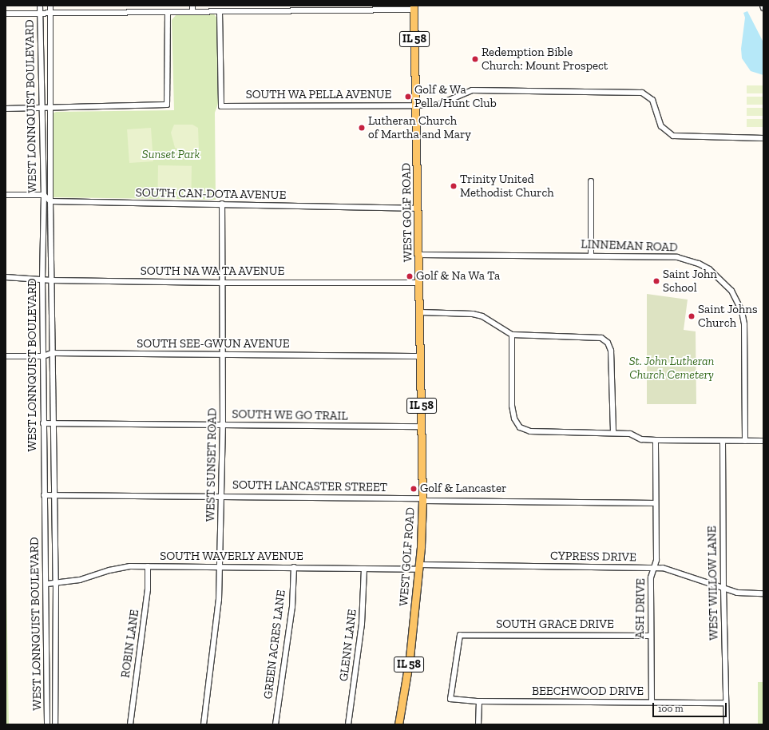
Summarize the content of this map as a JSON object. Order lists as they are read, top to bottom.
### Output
{
  "streets": {
    "main road": ["IL 58", "WEST GOLF ROAD"],
    "street": [
      "SOUTH WA PELLA AVENUE",
      "WEST LONNQUIST BOULEVARD",
      "SOUTH CAN-DOTA AVENUE",
      "LINNEMAN ROAD",
      "SOUTH NA WA TA AVENUE",
      "SOUTH SEE-GWUN AVENUE",
      "SOUTH WE GO TRAIL",
      "WEST SUNSET ROAD",
      "SOUTH LANCASTER STREET",
      "SOUTH WAVERLY AVENUE",
      "CYPRESS DRIVE",
      "WEST WILLOW LANE",
      "ASH DRIVE",
      "SOUTH GRACE DRIVE",
      "ROBIN LANE",
      "GREEN ACRES LANE",
      "GLENN LANE",
      "BEECHWOOD DRIVE"
    ]
  },
  "crossings": [
    ["SOUTH WA PELLA AVENUE", "WEST GOLF ROAD"],
    ["WEST LONNQUIST BOULEVARD", "SOUTH CAN-DOTA AVENUE"],
    ["WEST LONNQUIST BOULEVARD", "SOUTH NA WA TA AVENUE"],
    ["WEST LONNQUIST BOULEVARD", "SOUTH SEE-GWUN AVENUE"],
    ["WEST LONNQUIST BOULEVARD", "SOUTH WE GO TRAIL"],
    ["WEST LONNQUIST BOULEVARD", "SOUTH LANCASTER STREET"],
    ["WEST LONNQUIST BOULEVARD", "SOUTH WAVERLY AVENUE"],
    ["SOUTH CAN-DOTA AVENUE", "WEST GOLF ROAD"],
    ["SOUTH CAN-DOTA AVENUE", "WEST SUNSET ROAD"],
    ["WEST GOLF ROAD", "LINNEMAN ROAD"],
    ["WEST GOLF ROAD", "SOUTH NA WA TA AVENUE"],
    ["WEST GOLF ROAD", "SOUTH SEE-GWUN AVENUE"],
    ["WEST GOLF ROAD", "SOUTH WE GO TRAIL"],
    ["WEST GOLF ROAD", "SOUTH LANCASTER STREET"],
    ["WEST GOLF ROAD", "SOUTH WAVERLY AVENUE"],
    ["WEST GOLF ROAD", "CYPRESS DRIVE"],
    ["SOUTH NA WA TA AVENUE", "WEST SUNSET ROAD"],
    ["SOUTH SEE-GWUN AVENUE", "WEST SUNSET ROAD"],
    ["SOUTH WE GO TRAIL", "WEST SUNSET ROAD"],
    ["WEST SUNSET ROAD", "SOUTH LANCASTER STREET"],
    ["WEST SUNSET ROAD", "SOUTH WAVERLY AVENUE"],
    ["SOUTH LANCASTER STREET", "ASH DRIVE"],
    ["SOUTH WAVERLY AVENUE", "CYPRESS DRIVE"],
    ["SOUTH WAVERLY AVENUE", "ROBIN LANE"],
    ["SOUTH WAVERLY AVENUE", "GREEN ACRES LANE"],
    ["SOUTH WAVERLY AVENUE", "GLENN LANE"],
    ["CYPRESS DRIVE", "WEST WILLOW LANE"],
    ["CYPRESS DRIVE", "ASH DRIVE"],
    ["WEST WILLOW LANE", "BEECHWOOD DRIVE"],
    ["ASH DRIVE", "SOUTH GRACE DRIVE"],
    ["ASH DRIVE", "BEECHWOOD DRIVE"],
    ["SOUTH GRACE DRIVE", "BEECHWOOD DRIVE"]
  ],
  "parks": ["Sunset Park", "St. John Lutheran Church Cemetery"],
  "places": [
    "Redemption Bible Church: Mount Prospect",
    "Golf & Wa Pella/Hunt Club",
    "Lutheran Church of Martha and Mary",
    "Trinity United Methodist Church",
    "Golf & Na Wa Ta",
    "Saint John School",
    "Saint Johns Church",
    "Golf & Lancaster"
  ],
  "scale_bar": "100 m"
}
